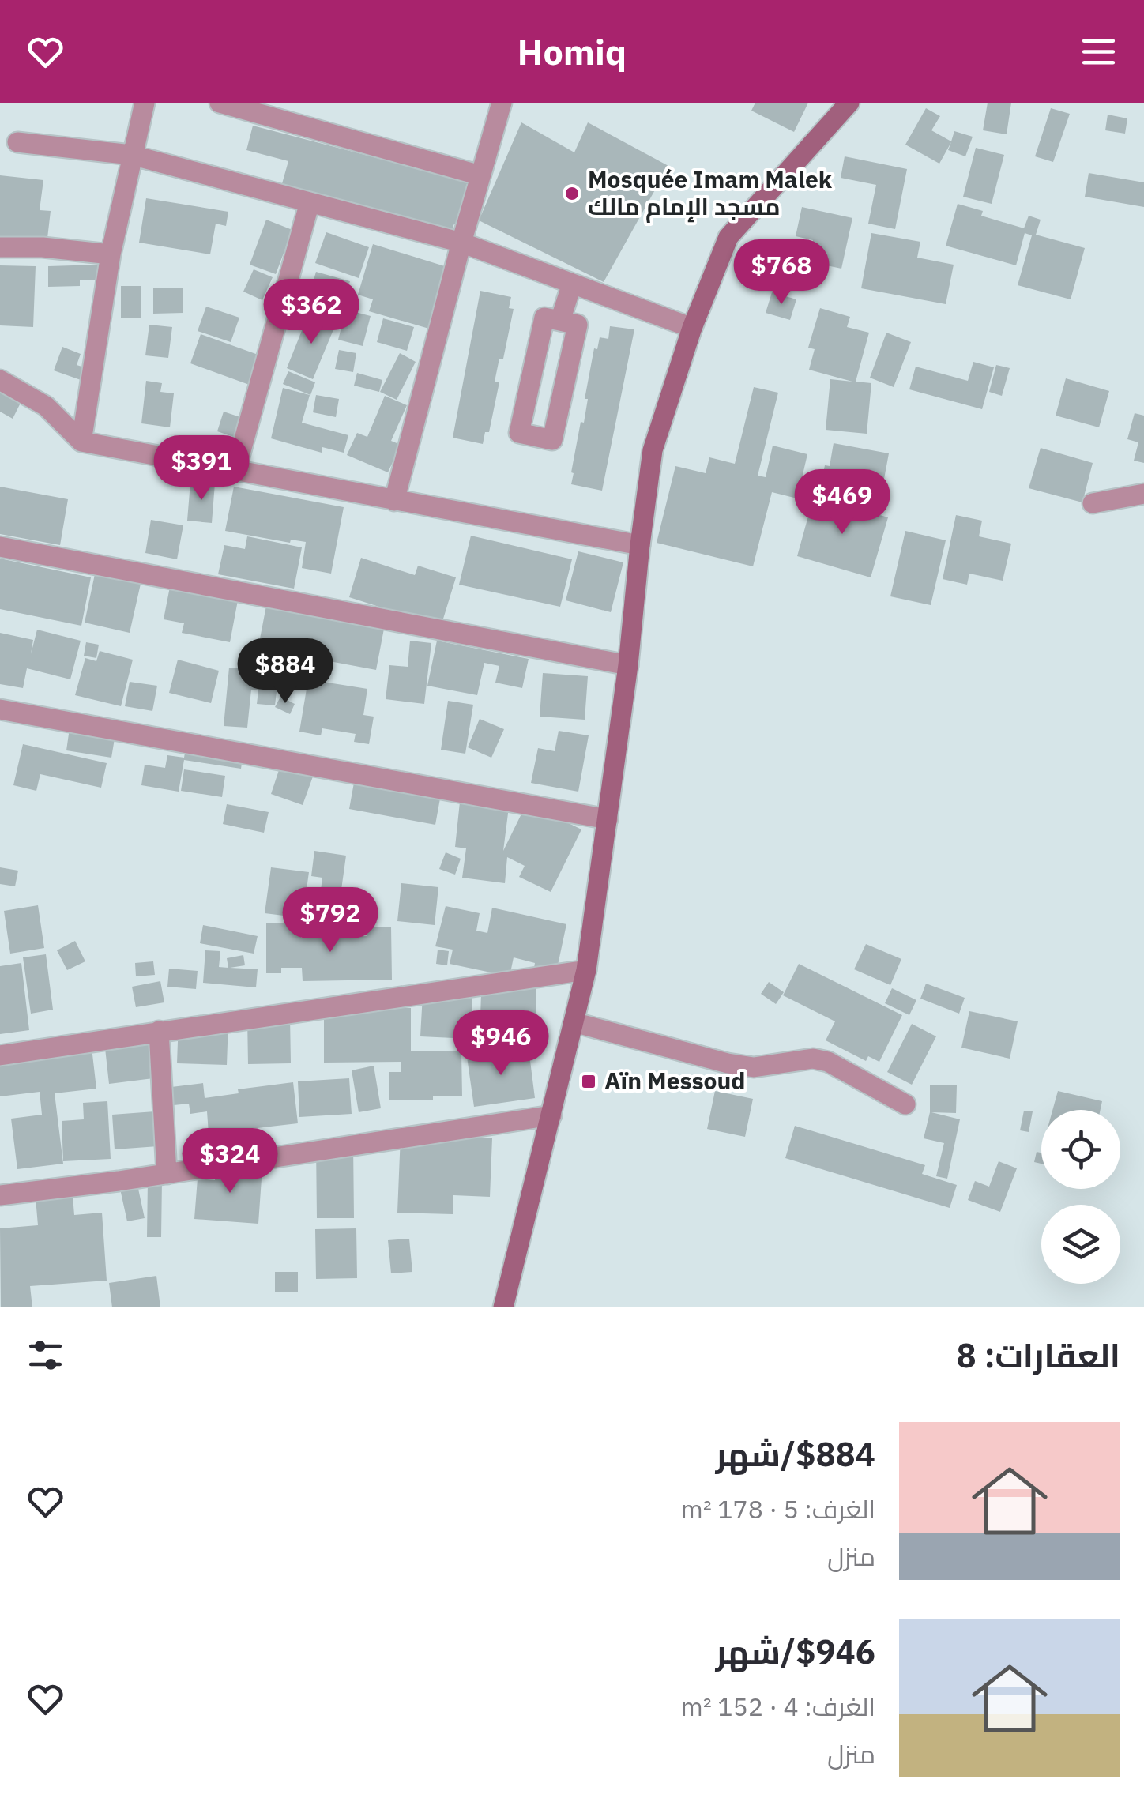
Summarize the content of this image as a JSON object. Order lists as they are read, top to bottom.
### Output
{
  "places": {
    "other": ["Mosquée Imam Malek مسجد الإمام مالك"],
    "transit": ["Aïn Messoud"]
  },
  "page": {
    "header": "Homiq",
    "price": [
      "$768",
      "$362",
      "$391",
      "$469",
      "$884",
      "$792",
      "$946",
      "$324"
    ],
    "heading": "العقارات: 8",
    "list": [
      {
        "name": "$884/شهر",
        "note": "الغرف: 5 · 178 m² · منزل"
      },
      {
        "name": "$946/شهر",
        "note": "الغرف: 4 · 152 m² · منزل"
      }
    ]
  }
}
